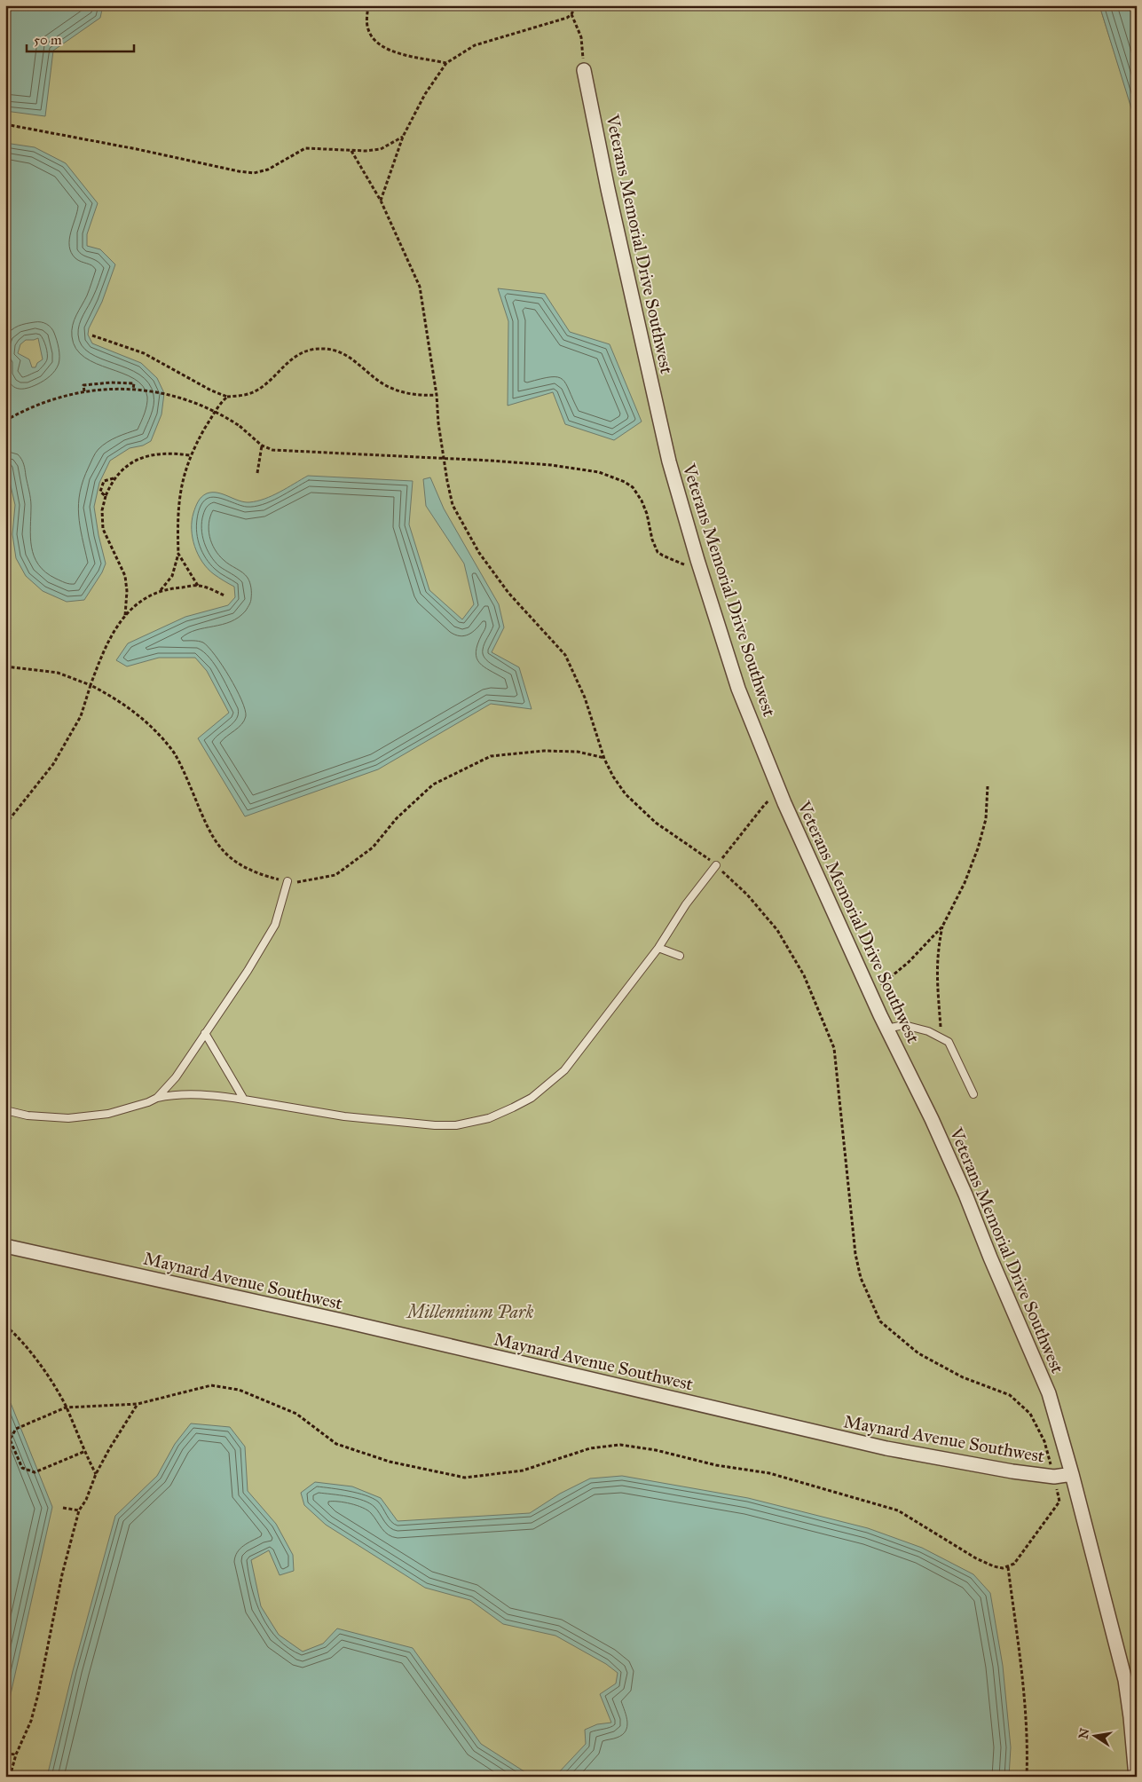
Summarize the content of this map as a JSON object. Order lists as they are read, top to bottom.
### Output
{
  "streets": {
    "street": ["Veterans Memorial Drive Southwest", "Maynard Avenue Southwest"]
  },
  "crossings": [
    ["Veterans Memorial Drive Southwest", "Maynard Avenue Southwest"]
  ],
  "parks": ["Millennium Park"],
  "scale_bar": "50 m",
  "north": "left"
}
